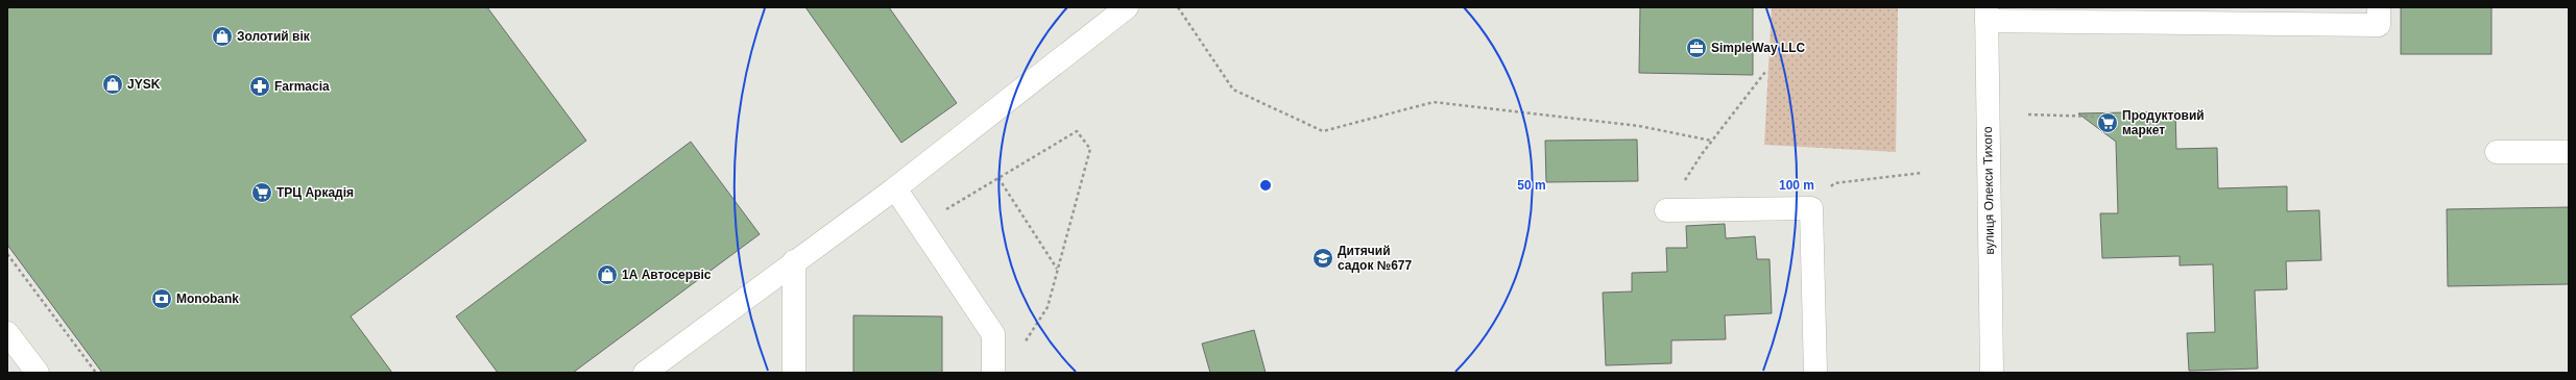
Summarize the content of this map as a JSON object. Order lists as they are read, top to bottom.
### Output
{
  "streets": {
    "street": ["вулиця Олекси Тихого"]
  },
  "places": {
    "shop": ["Золотий вік", "JYSK", "1А Автосервіс"],
    "office": ["SimpleWay LLC"],
    "pharmacy": ["Farmacia"],
    "supermarket": ["Продуктовий маркет", "ТРЦ Аркадія"],
    "school or university": ["Дитячий садок №677"],
    "bank": ["Monobank"]
  },
  "rings": ["50 m", "100 m"]
}
